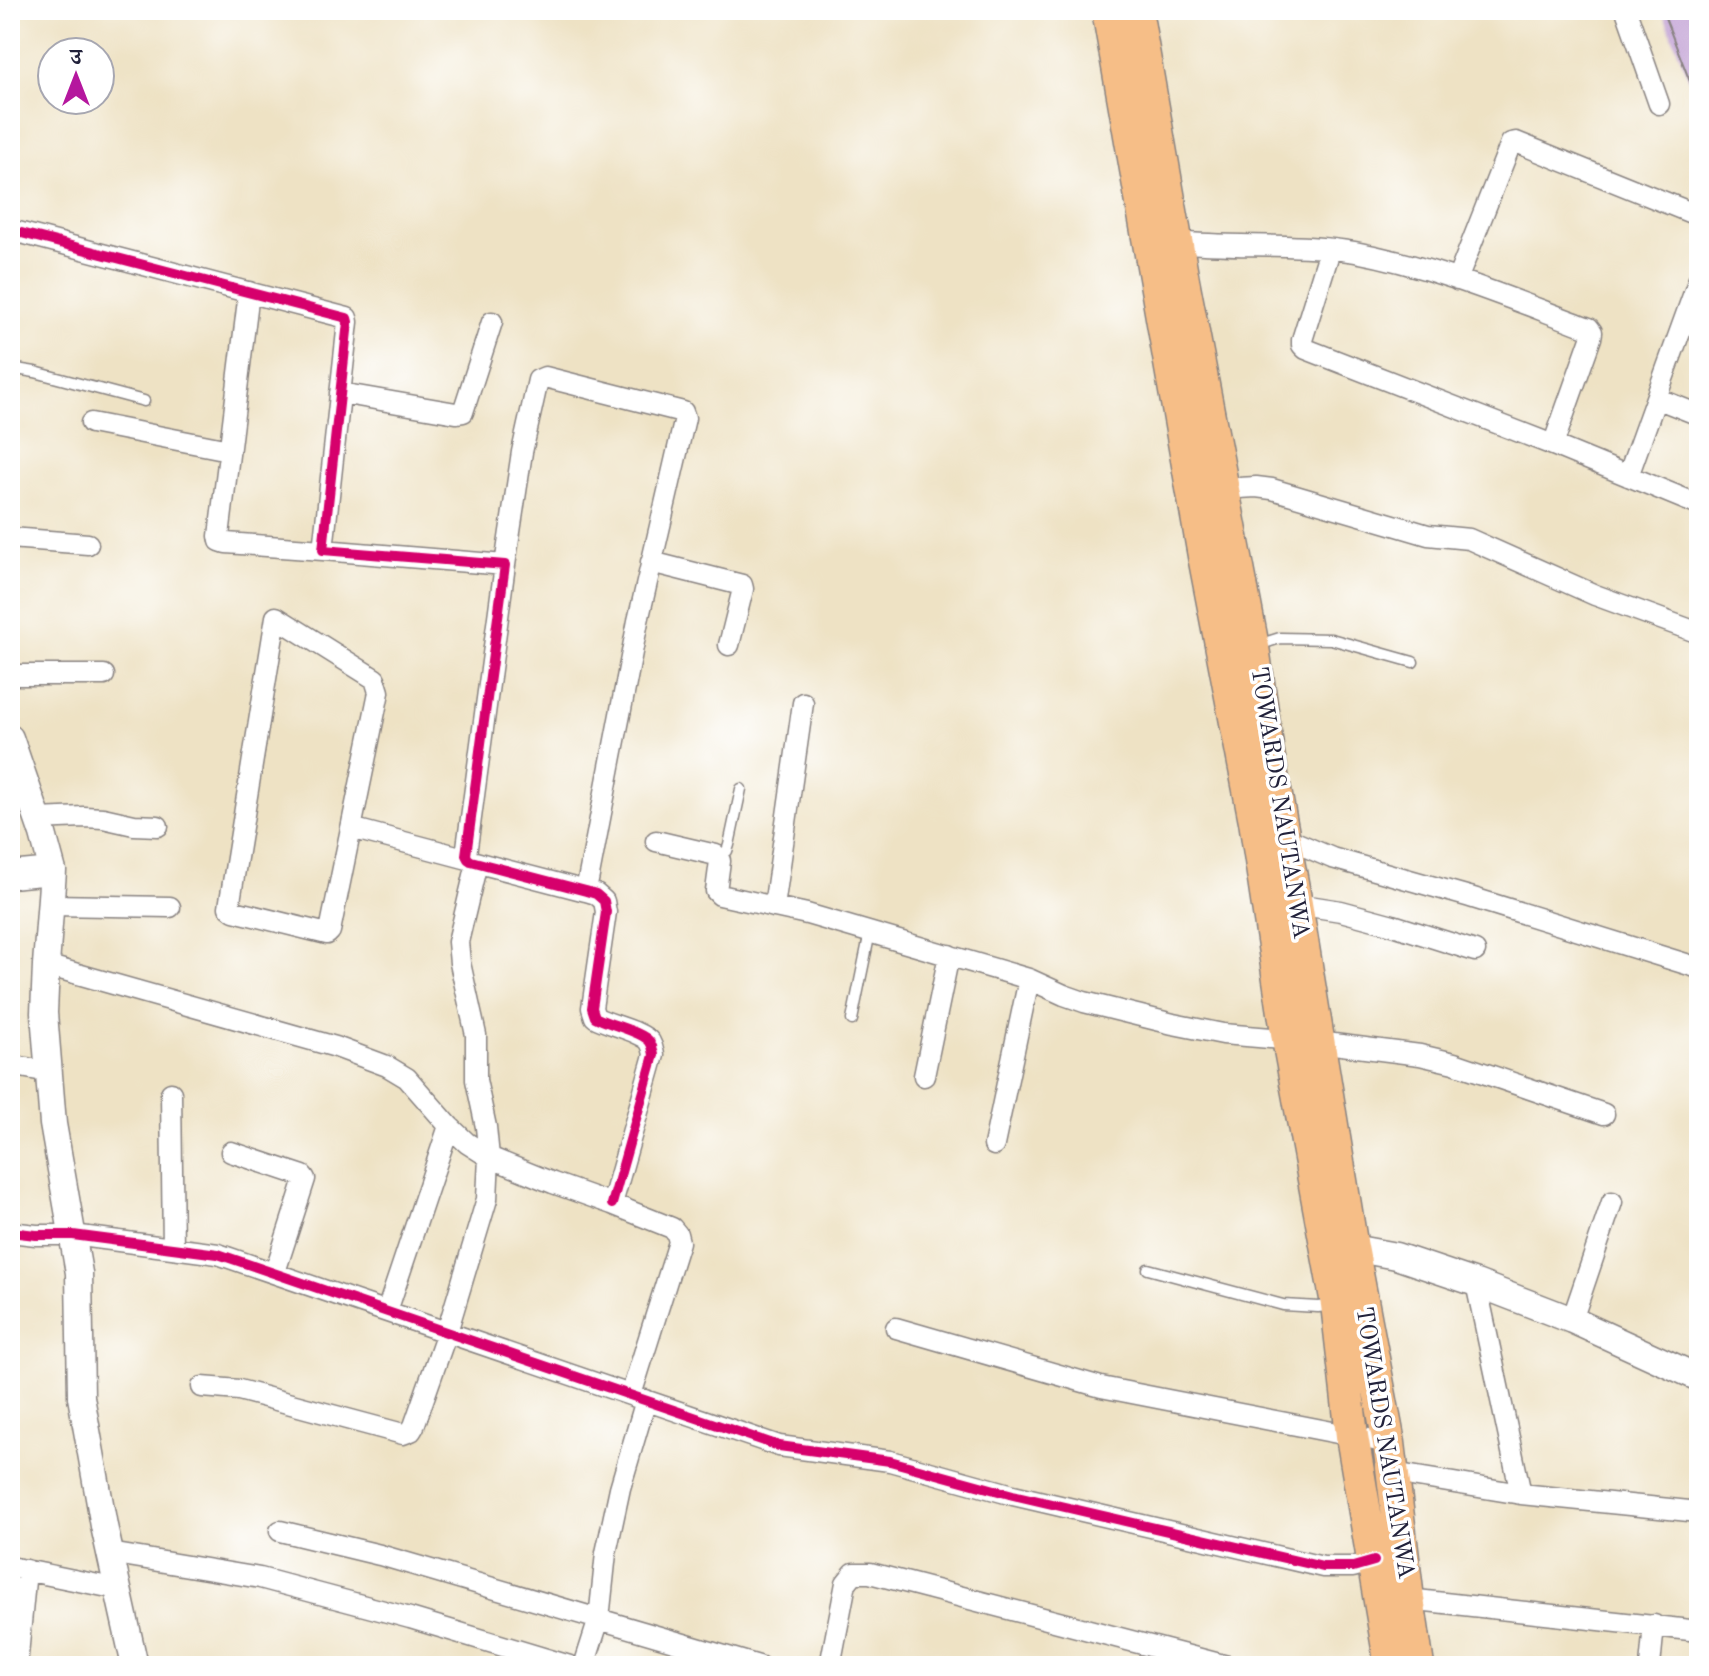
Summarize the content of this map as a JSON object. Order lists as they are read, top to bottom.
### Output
{
  "streets": {
    "main road": ["TOWARDS NAUTANWA"]
  },
  "north": "top"
}
